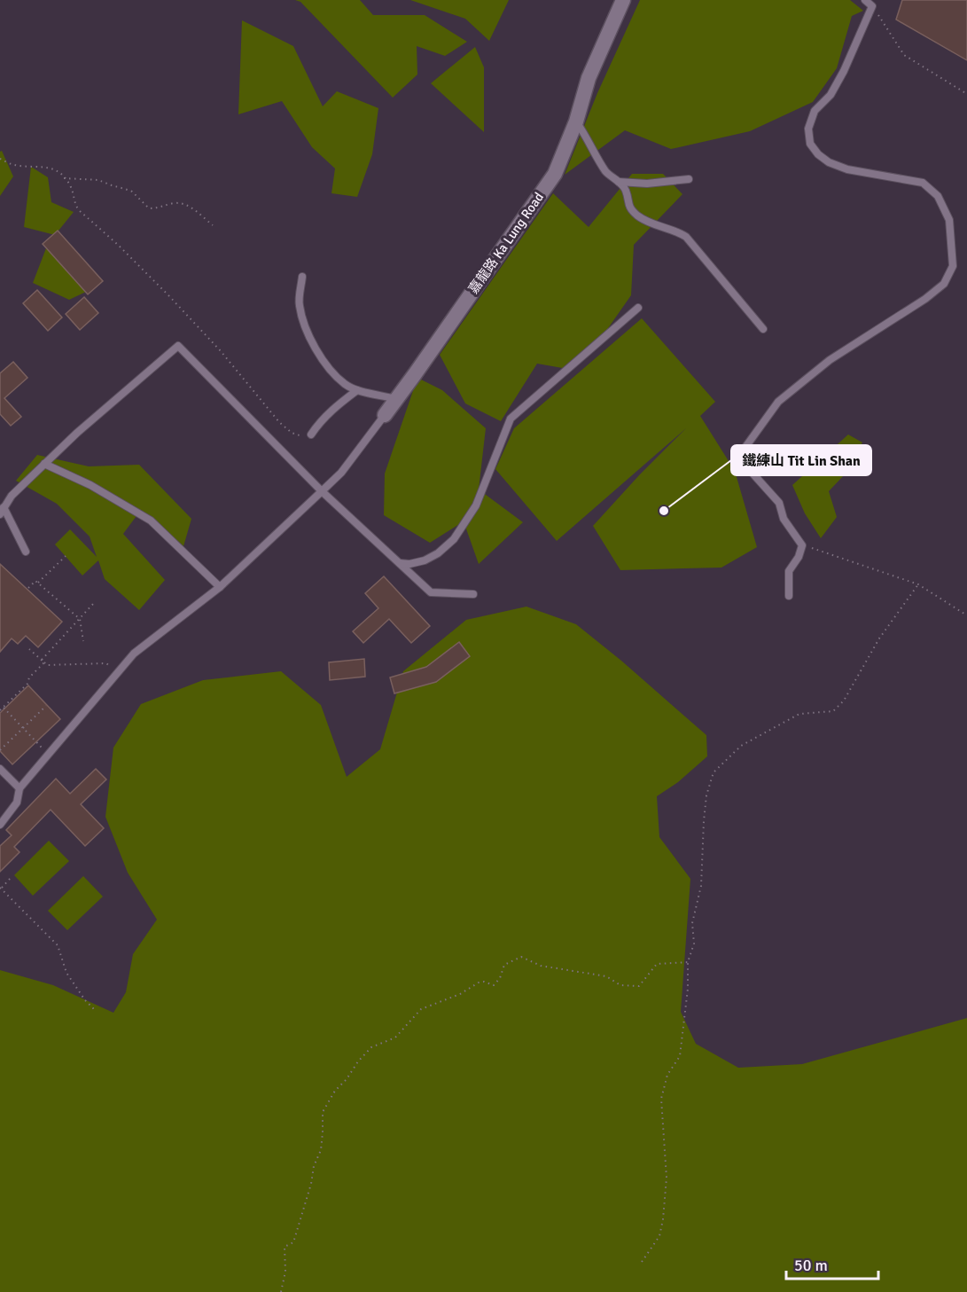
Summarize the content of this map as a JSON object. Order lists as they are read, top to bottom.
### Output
{
  "streets": {
    "street": ["嘉龍路 Ka Lung Road"]
  },
  "places": ["鐵練山 Tit Lin Shan"],
  "scale_bar": "50 m"
}
